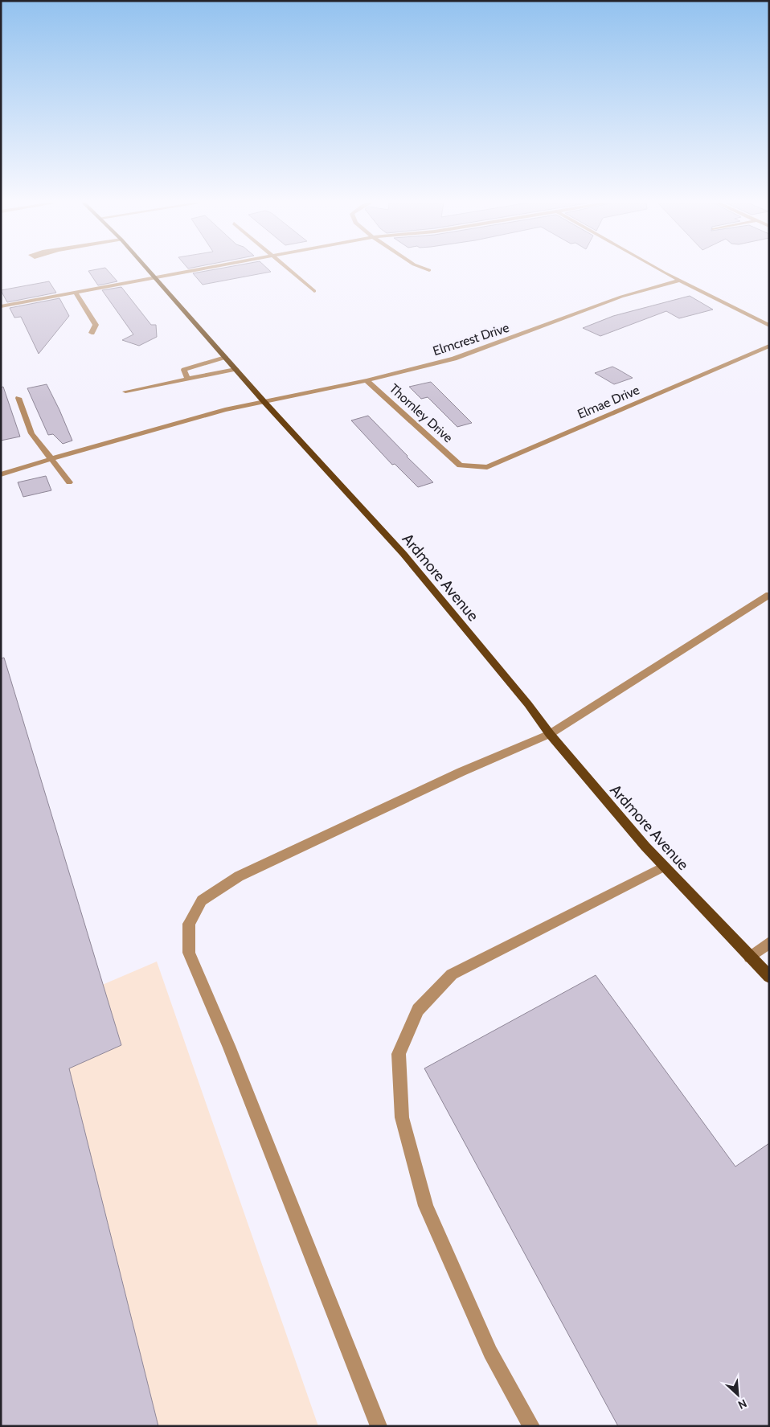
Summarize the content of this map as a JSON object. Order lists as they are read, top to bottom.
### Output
{
  "streets": {
    "main road": ["Ardmore Avenue"],
    "street": ["Elmcrest Drive", "Elmae Drive", "Thornley Drive"]
  },
  "crossings": [
    ["Elmcrest Drive", "Thornley Drive"],
    ["Elmcrest Drive", "Ardmore Avenue"],
    ["Elmae Drive", "Thornley Drive"]
  ],
  "north": "bottom right"
}
